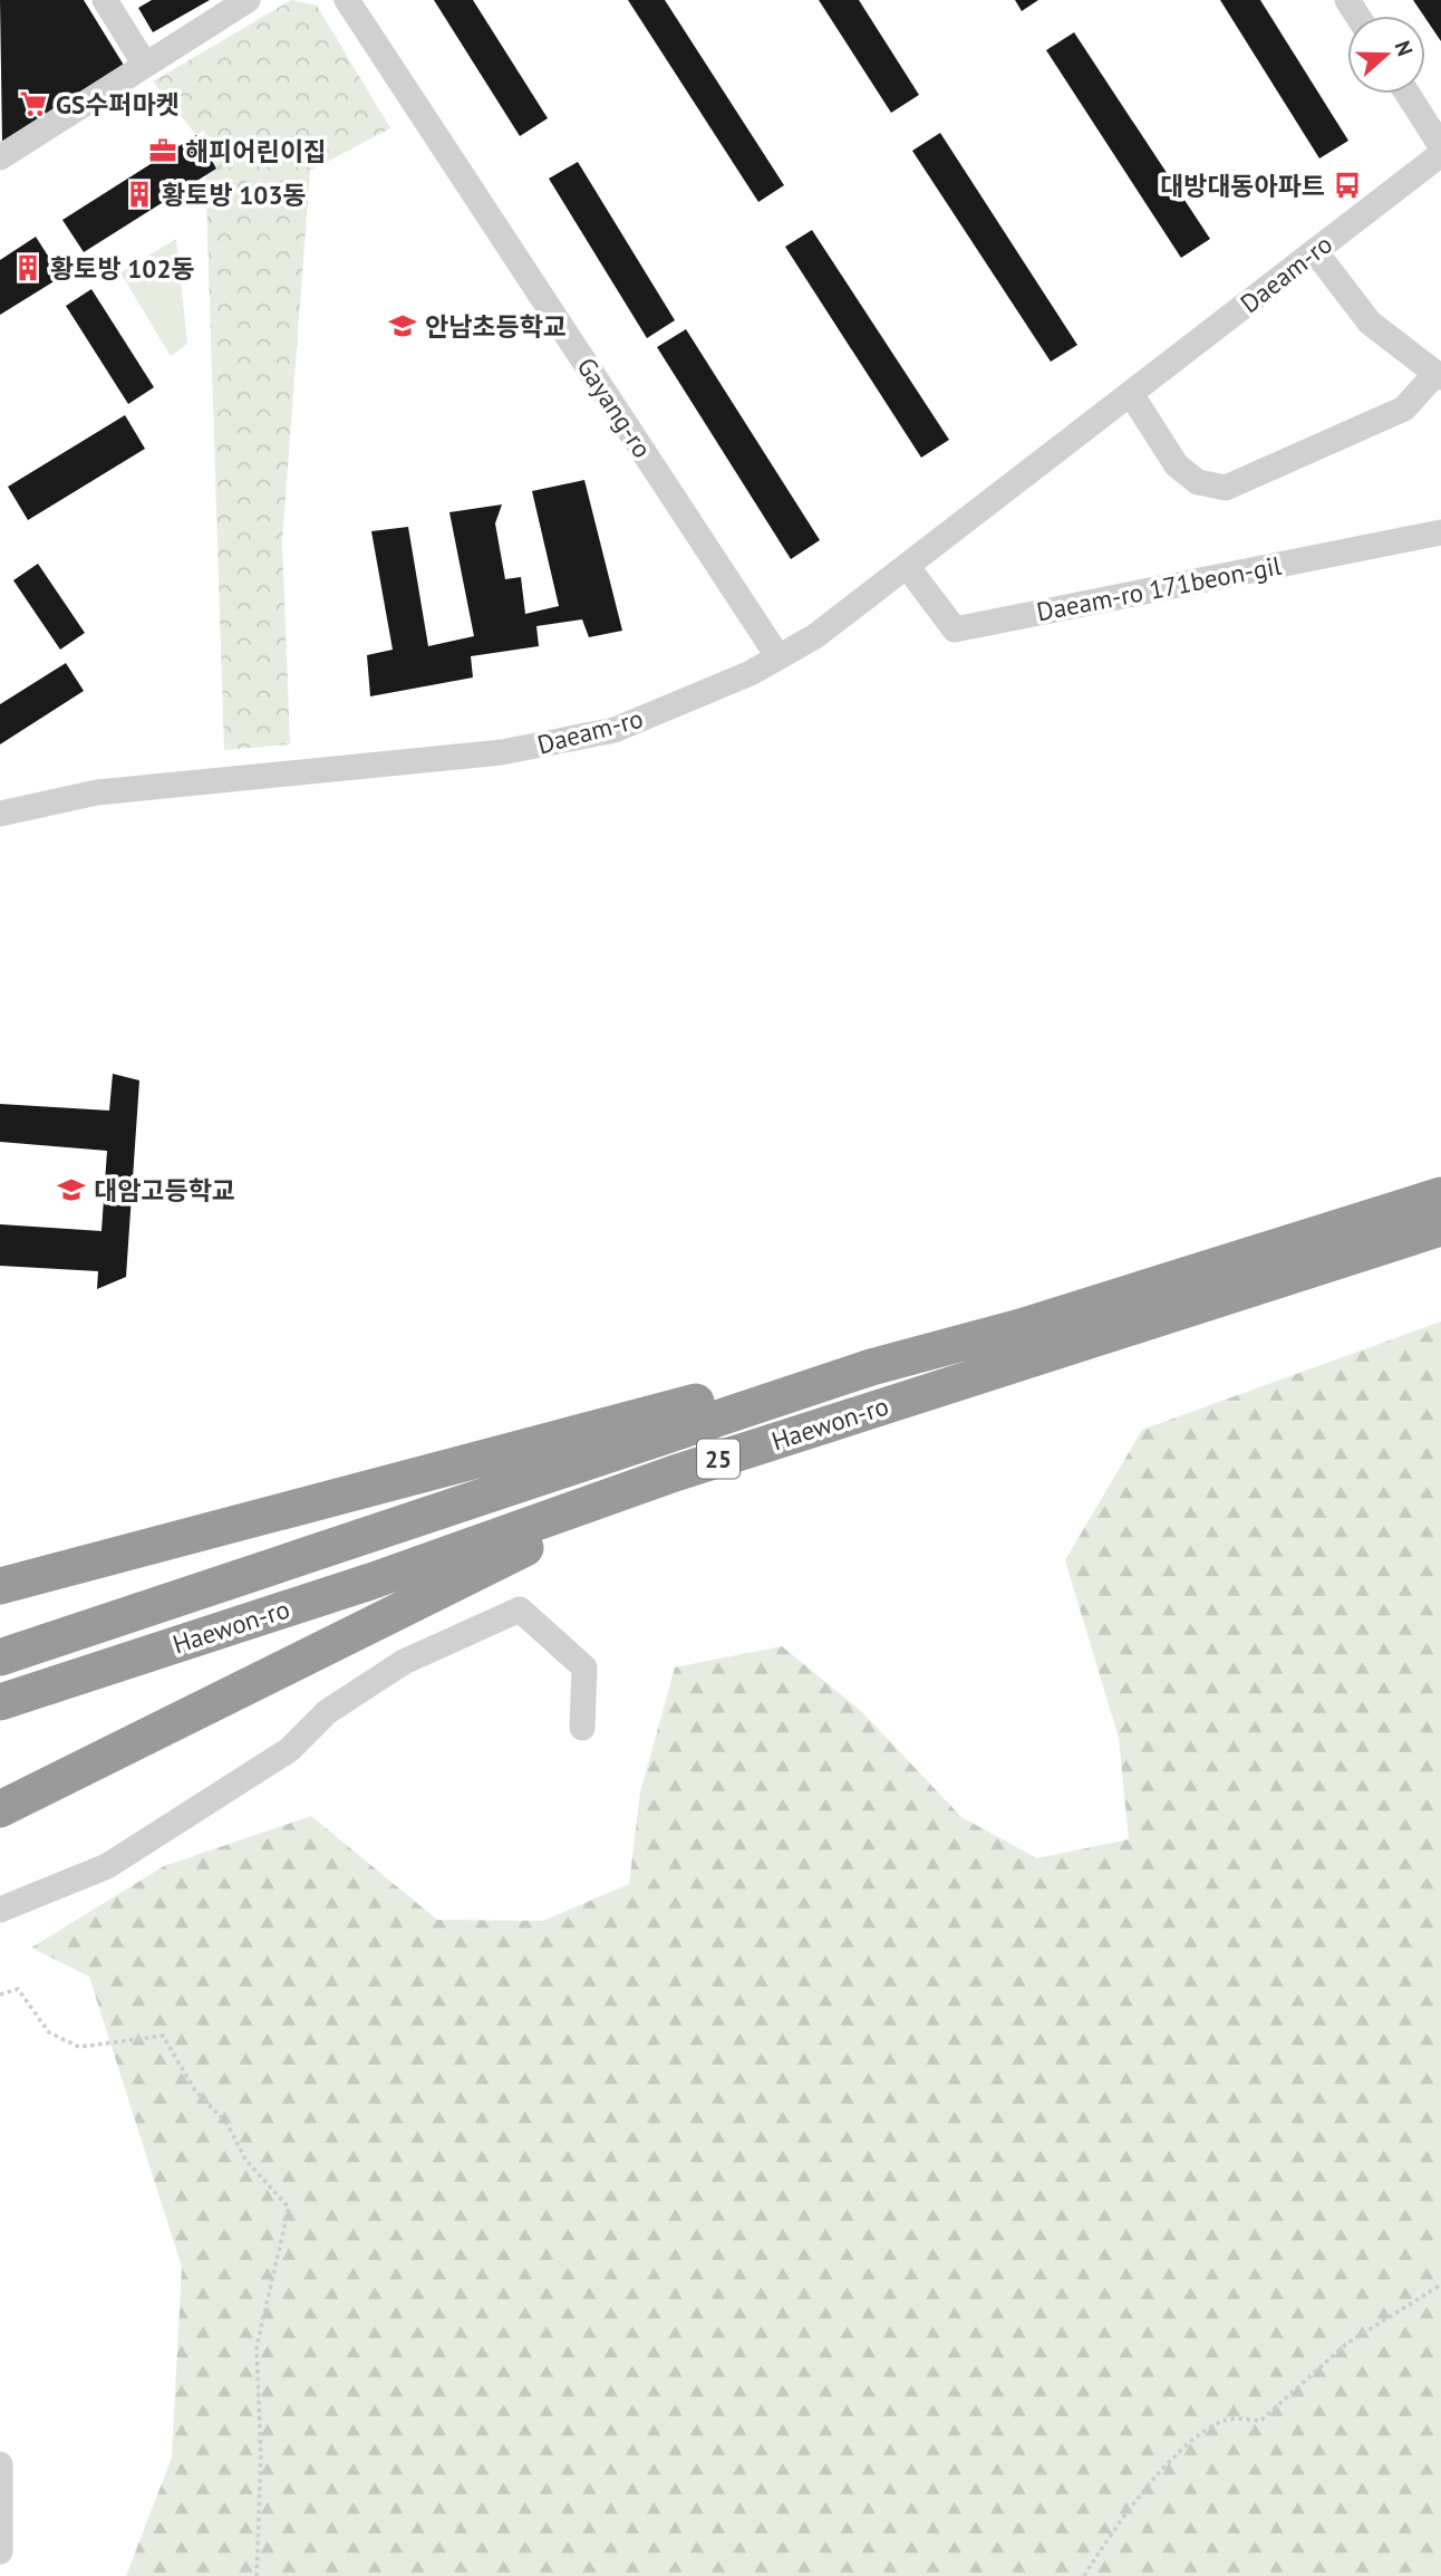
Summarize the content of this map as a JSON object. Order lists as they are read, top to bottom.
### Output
{
  "streets": {
    "highway": ["Haewon-ro", "25"],
    "street": ["Daeam-ro", "Gayang-ro", "Daeam-ro 171beon-gil"]
  },
  "crossings": [
    ["Daeam-ro", "Gayang-ro"],
    ["Daeam-ro", "Daeam-ro 171beon-gil"]
  ],
  "places": {
    "supermarket": ["GS수퍼마켓"],
    "office": ["해피어린이집"],
    "bus stop": ["대방대동아파트"],
    "building": ["황토방 103동", "황토방 102동"],
    "school or university": ["안남초등학교", "대암고등학교"]
  },
  "north": "right"
}
